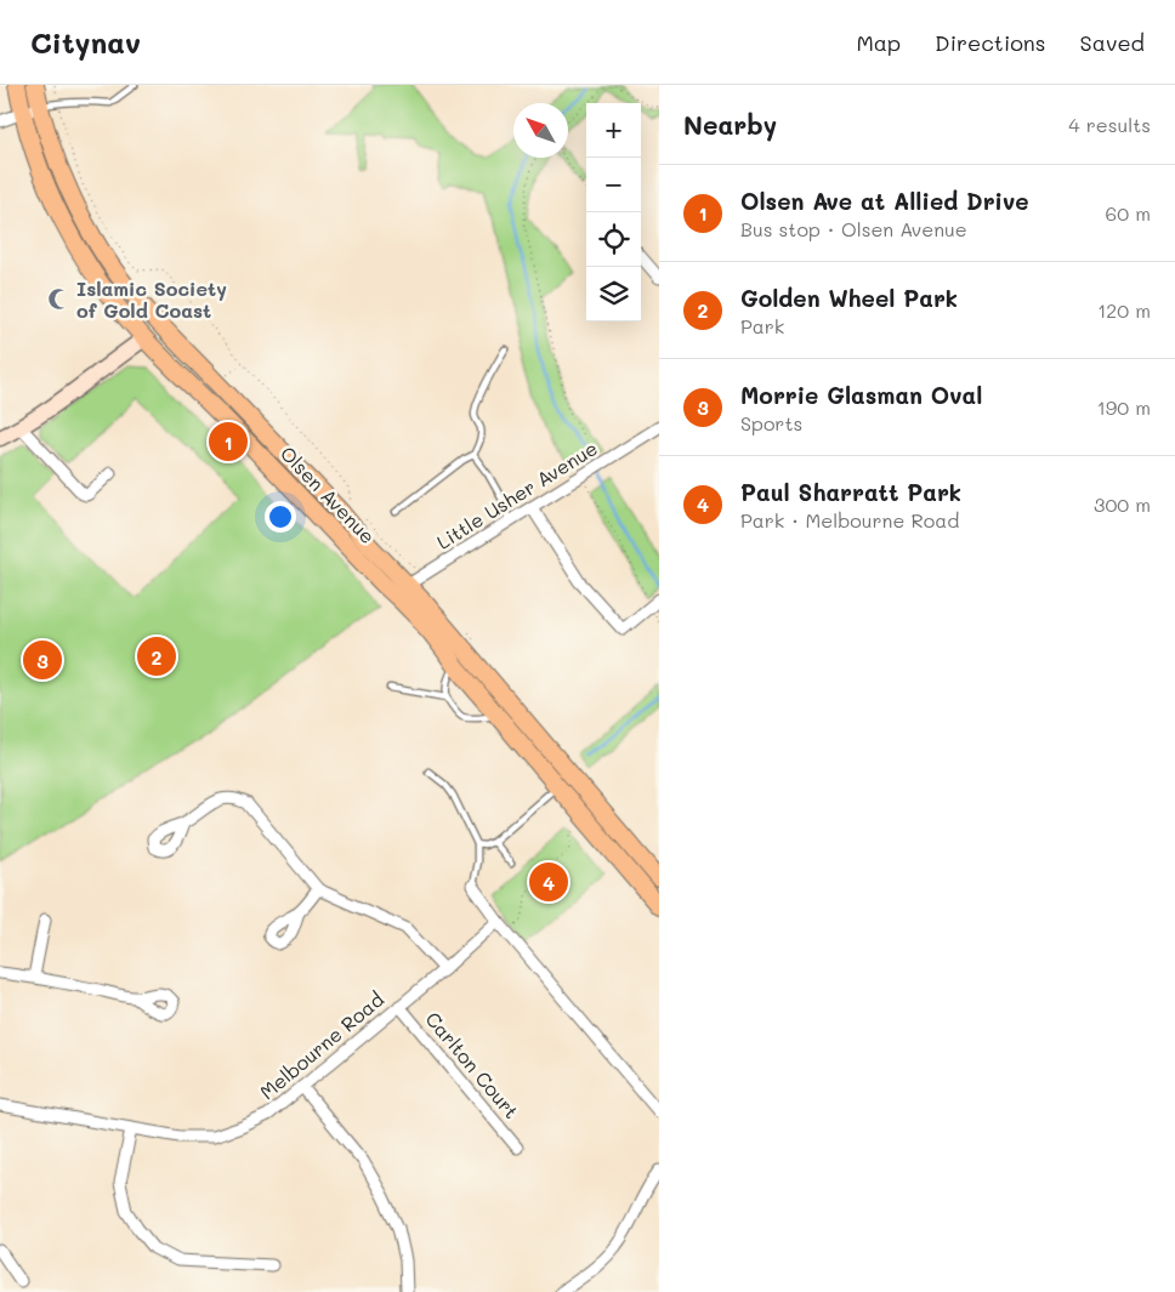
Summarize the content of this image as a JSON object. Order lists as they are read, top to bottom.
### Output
{
  "streets": {
    "main road": ["Olsen Avenue"],
    "street": ["Little Usher Avenue", "Melbourne Road", "Carlton Court"]
  },
  "crossings": [
    ["Olsen Avenue", "Little Usher Avenue"],
    ["Melbourne Road", "Carlton Court"]
  ],
  "places": {
    "mosque": ["Islamic Society of Gold Coast"]
  },
  "north": "top left",
  "page": {
    "header": "Citynav",
    "nav": ["Map", "Directions", "Saved"],
    "heading": ["Nearby", "4 results"],
    "map_buttons": ["+", "−"],
    "list": [
      {
        "mark": "1",
        "name": "Olsen Ave at Allied Drive",
        "note": "Bus stop · Olsen Avenue",
        "value": "60 m"
      },
      {
        "mark": "2",
        "name": "Golden Wheel Park",
        "note": "Park",
        "value": "120 m"
      },
      {
        "mark": "3",
        "name": "Morrie Glasman Oval",
        "note": "Sports",
        "value": "190 m"
      },
      {
        "mark": "4",
        "name": "Paul Sharratt Park",
        "note": "Park · Melbourne Road",
        "value": "300 m"
      }
    ],
    "pins": [
      "1",
      "2",
      "3",
      "4"
    ]
  }
}
